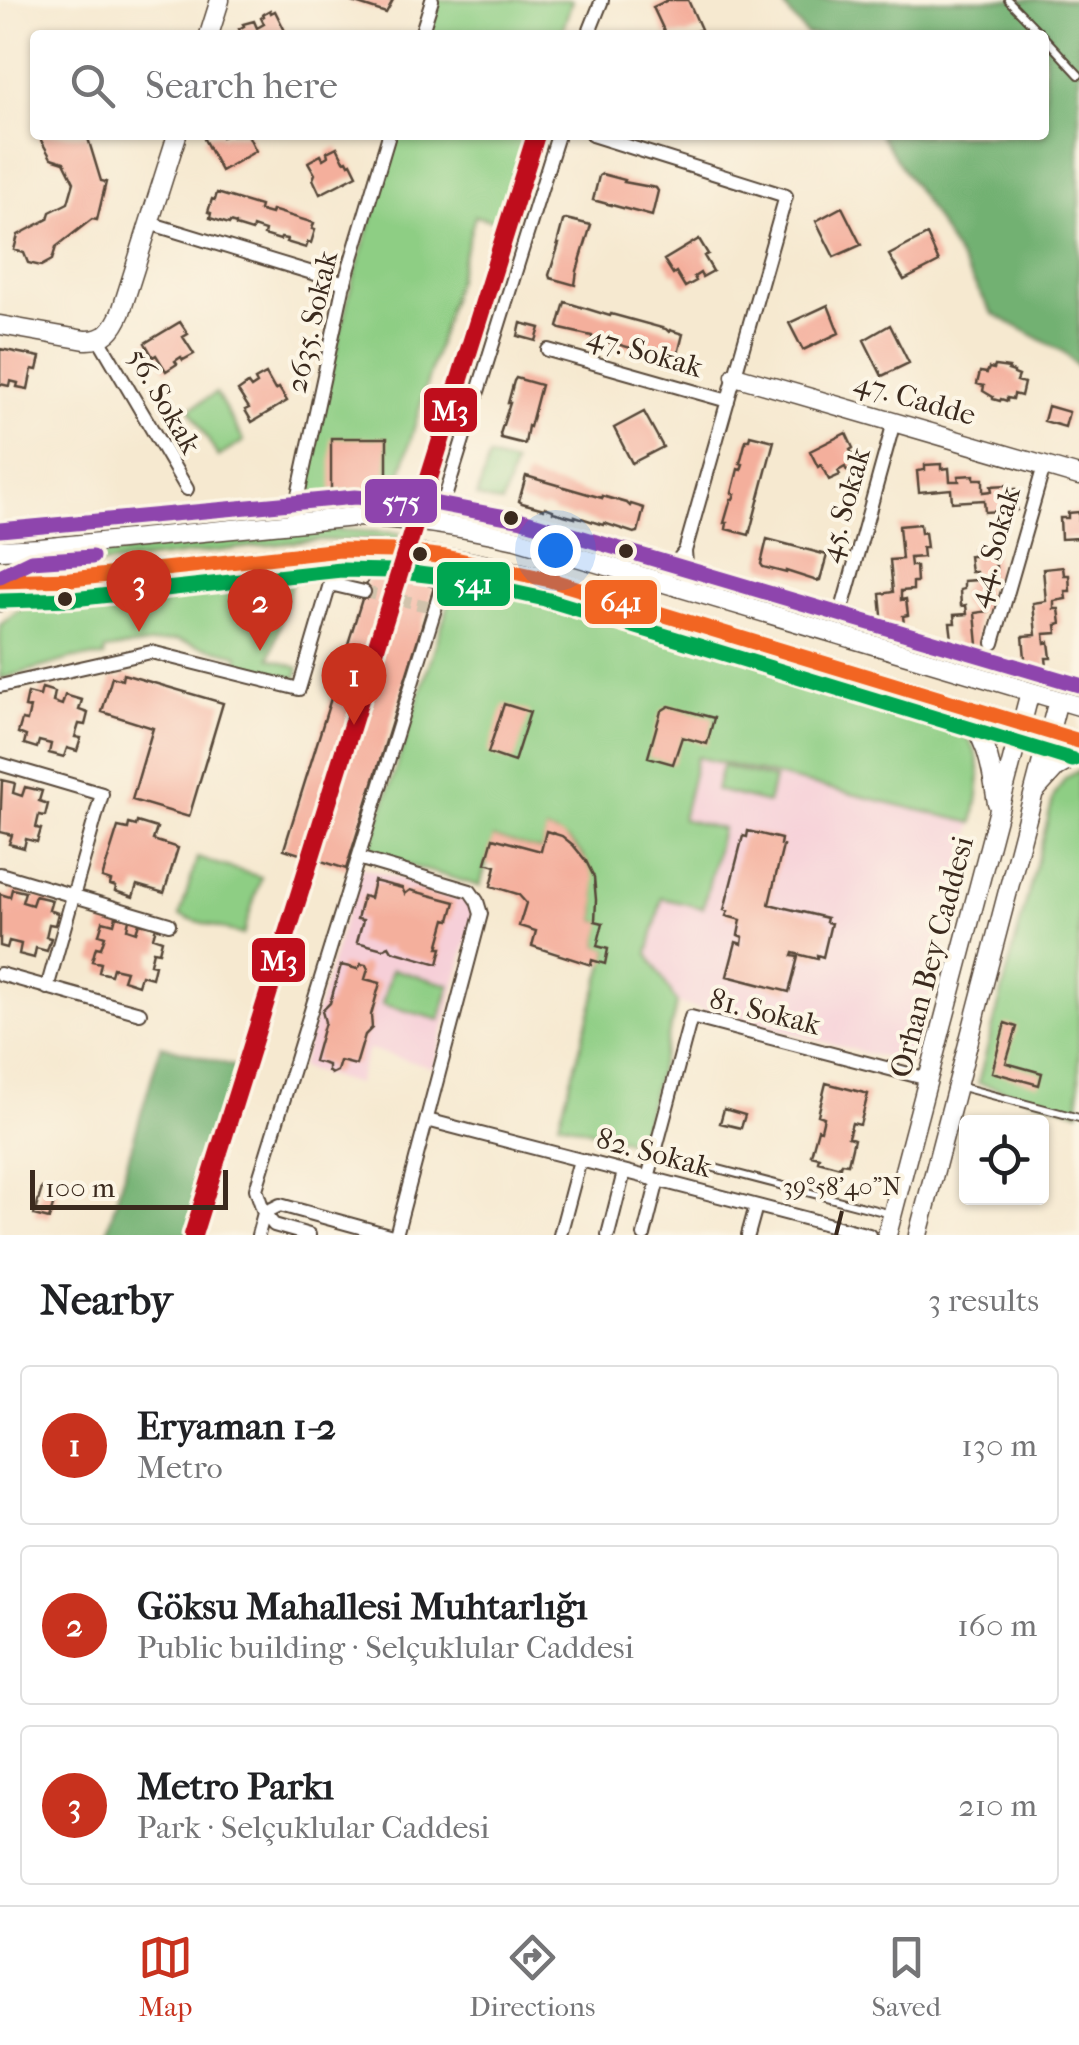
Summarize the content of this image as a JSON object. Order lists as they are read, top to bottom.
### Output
{
  "streets": {
    "main road": ["47. Cadde", "Orhan Bey Caddesi"],
    "street": [
      "2635. Sokak",
      "47. Sokak",
      "56. Sokak",
      "45. Sokak",
      "44. Sokak",
      "81. Sokak",
      "82. Sokak"
    ]
  },
  "crossings": [
    ["47. Cadde", "45. Sokak"],
    ["47. Cadde", "44. Sokak"],
    ["Orhan Bey Caddesi", "81. Sokak"],
    ["81. Sokak", "82. Sokak"]
  ],
  "lines": [
    "transit line M3",
    "transit line 575",
    "transit line 641",
    "transit line 541"
  ],
  "scale_bar": "100 m",
  "page": {
    "search": "Search here",
    "pins": ["3", "2", "1"],
    "scale": "100 m",
    "heading": ["Nearby", "3 results"],
    "list": [
      {
        "mark": "1",
        "name": "Eryaman 1-2",
        "note": "Metro",
        "value": "130 m"
      },
      {
        "mark": "2",
        "name": "Göksu Mahallesi Muhtarlığı",
        "note": "Public building · Selçuklular Caddesi",
        "value": "160 m"
      },
      {
        "mark": "3",
        "name": "Metro Parkı",
        "note": "Park · Selçuklular Caddesi",
        "value": "210 m"
      }
    ],
    "nav": ["Map", "Directions", "Saved"]
  },
  "coordinates": ["39°58'40\"N"]
}
